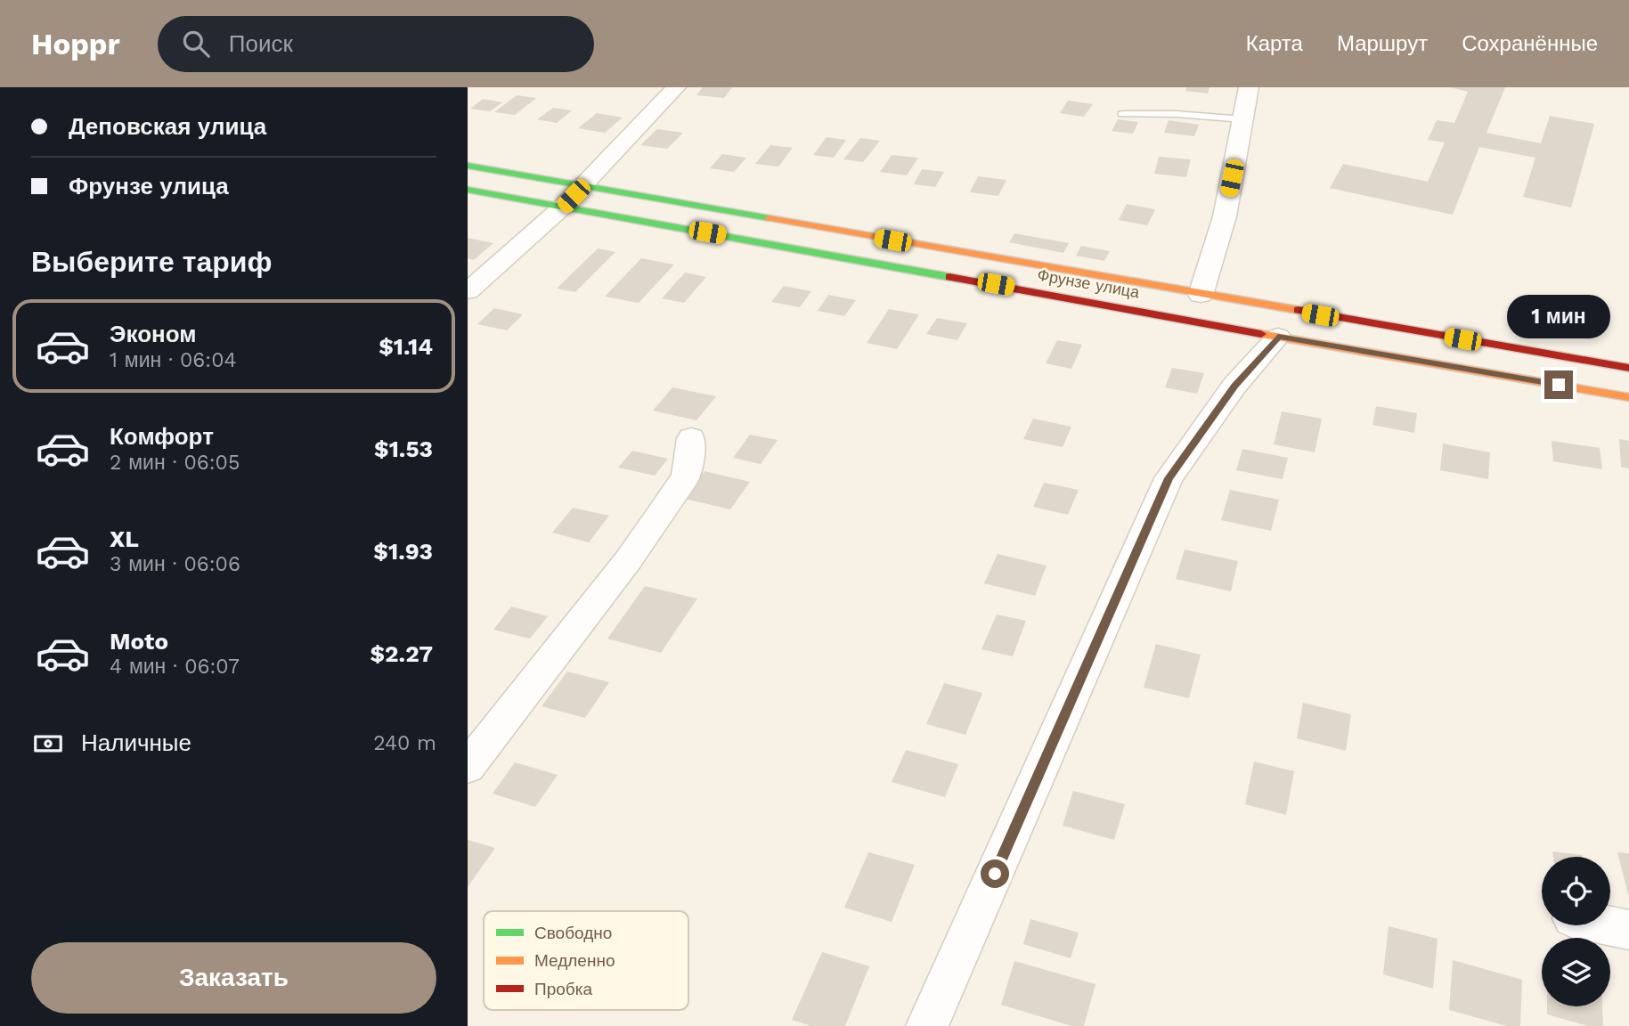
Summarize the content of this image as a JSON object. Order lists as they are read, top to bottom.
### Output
{
  "streets": {
    "main road": ["Фрунзе улица"]
  },
  "legend": ["Свободно", "Медленно", "Пробка"],
  "page": {
    "header": "Hoppr",
    "search": "Поиск",
    "nav": ["Карта", "Маршрут", "Сохранённые"],
    "banner": ["Деповская улица", "Фрунзе улица"],
    "heading": "Выберите тариф",
    "bubble": "1 мин",
    "list": [
      {
        "name": "Эконом",
        "note": "1 мин · 06:04",
        "value": "$1.14"
      },
      {
        "name": "Комфорт",
        "note": "2 мин · 06:05",
        "value": "$1.53"
      },
      {
        "name": "XL",
        "note": "3 мин · 06:06",
        "value": "$1.93"
      },
      {
        "name": "Moto",
        "note": "4 мин · 06:07",
        "value": "$2.27"
      }
    ],
    "pay": ["Наличные", "240 m"],
    "buttons": "Заказать"
  }
}
